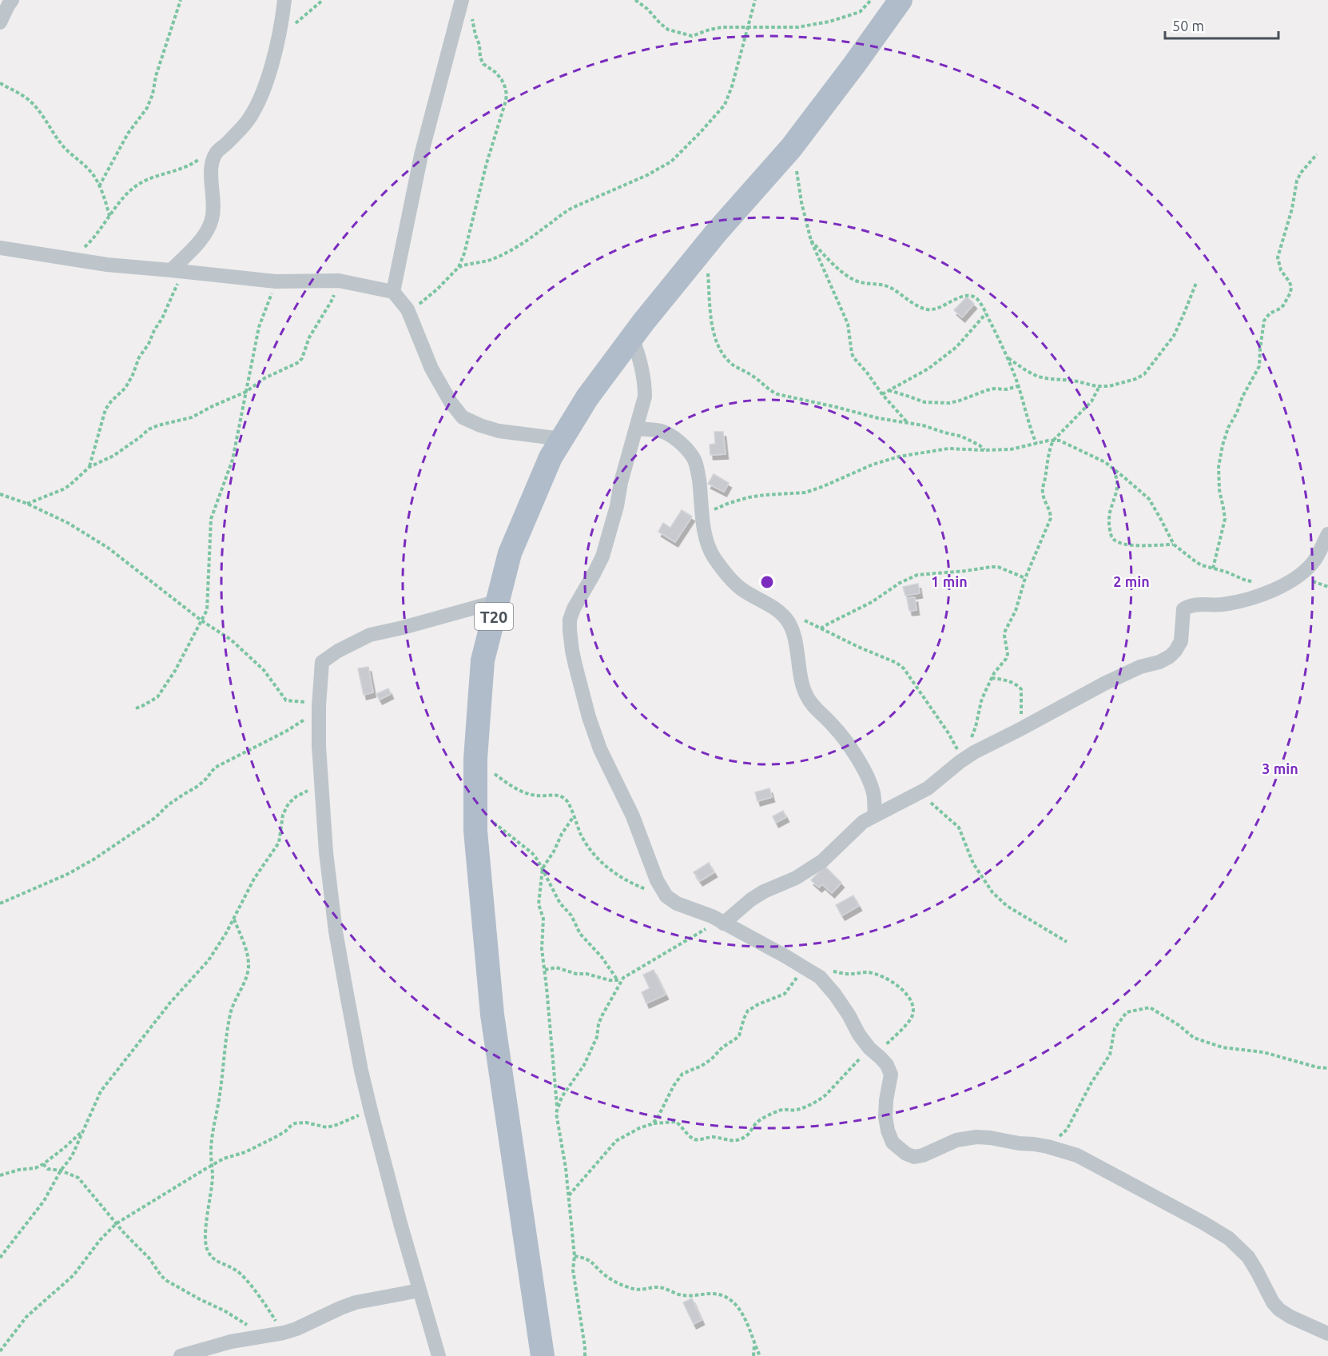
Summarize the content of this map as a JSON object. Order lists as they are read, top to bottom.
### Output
{
  "streets": {
    "main road": ["T20"]
  },
  "scale_bar": "50 m",
  "rings": ["1 min", "2 min", "3 min"]
}
